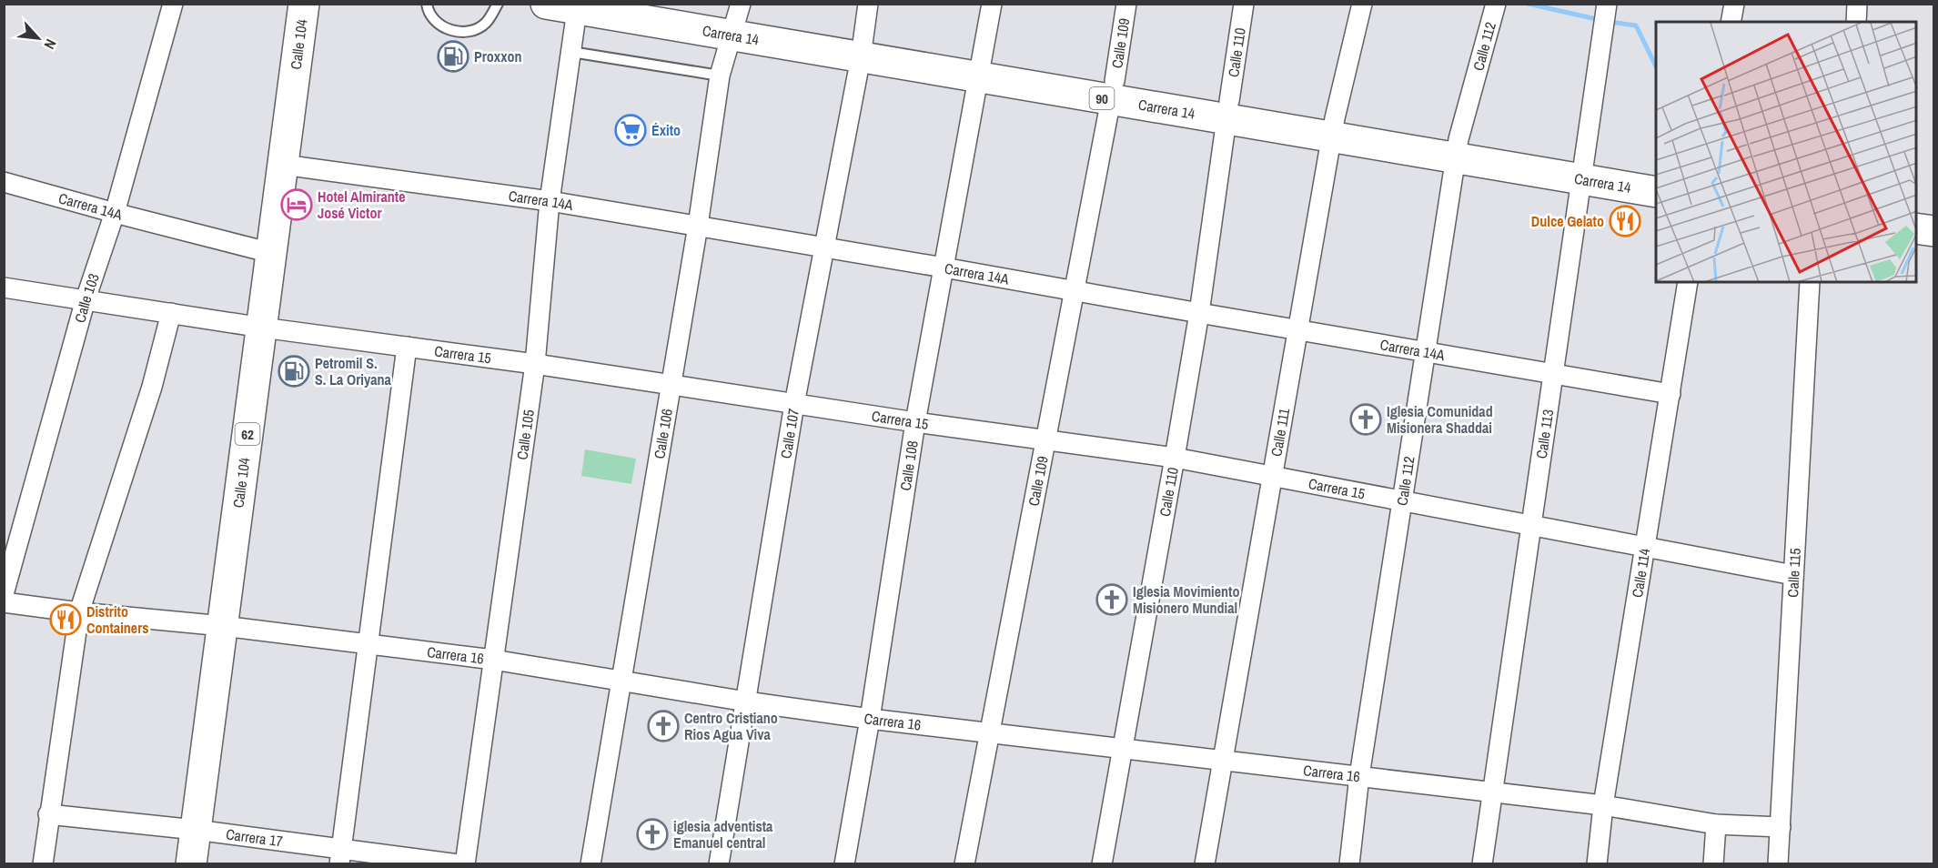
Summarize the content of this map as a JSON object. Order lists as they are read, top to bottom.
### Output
{
  "streets": {
    "main road": [
      "Carrera 14",
      "Calle 104",
      "90",
      "62"
    ],
    "street": [
      "Calle 109",
      "Calle 112",
      "Calle 110",
      "Carrera 14A",
      "Calle 103",
      "Carrera 15",
      "Calle 106",
      "Calle 107",
      "Calle 111",
      "Calle 105",
      "Calle 113",
      "Calle 108",
      "Calle 114",
      "Calle 115",
      "Carrera 16",
      "Carrera 17"
    ]
  },
  "crossings": [
    ["Carrera 14", "Calle 109"],
    ["Carrera 14", "Calle 112"],
    ["Carrera 14", "Calle 110"],
    ["Carrera 14", "Calle 106"],
    ["Carrera 14", "Calle 107"],
    ["Carrera 14", "Calle 111"],
    ["Carrera 14", "Calle 105"],
    ["Carrera 14", "Calle 113"],
    ["Carrera 14", "Calle 108"],
    ["Calle 109", "Carrera 14A"],
    ["Calle 109", "Carrera 15"],
    ["Calle 109", "Carrera 16"],
    ["Calle 104", "Carrera 14A"],
    ["Calle 104", "Carrera 15"],
    ["Calle 104", "Carrera 16"],
    ["Calle 104", "Carrera 17"],
    ["Calle 112", "Carrera 14A"],
    ["Calle 112", "Carrera 15"],
    ["Calle 112", "Carrera 16"],
    ["Calle 110", "Carrera 14A"],
    ["Calle 110", "Carrera 15"],
    ["Calle 110", "Carrera 16"],
    ["Carrera 14A", "Calle 103"],
    ["Carrera 14A", "Calle 106"],
    ["Carrera 14A", "Calle 107"],
    ["Carrera 14A", "Calle 111"],
    ["Carrera 14A", "Calle 105"],
    ["Carrera 14A", "Calle 113"],
    ["Carrera 14A", "Calle 108"],
    ["Carrera 14A", "Calle 114"],
    ["Calle 103", "Carrera 15"],
    ["Carrera 15", "Calle 106"],
    ["Carrera 15", "Calle 107"],
    ["Carrera 15", "Calle 111"],
    ["Carrera 15", "Calle 105"],
    ["Carrera 15", "Calle 113"],
    ["Carrera 15", "Calle 108"],
    ["Carrera 15", "Calle 114"],
    ["Carrera 15", "Calle 115"],
    ["Calle 106", "Carrera 16"],
    ["Calle 107", "Carrera 16"],
    ["Calle 111", "Carrera 16"],
    ["Calle 105", "Carrera 16"],
    ["Calle 113", "Carrera 16"],
    ["Calle 108", "Carrera 16"],
    ["Calle 114", "Carrera 16"],
    ["Calle 115", "Carrera 16"]
  ],
  "places": {
    "fuel station": ["Proxxon", "Petromil S. S. La Oriyana"],
    "supermarket": ["Éxito"],
    "hotel": ["Hotel Almirante José Victor"],
    "restaurant": ["Dulce Gelato", "Distrito Containers"],
    "church": [
      "Iglesia Comunidad Misionera Shaddai",
      "Iglesia Movimiento Misionero Mundial",
      "Centro Cristiano Rios Agua Viva",
      "iglesia adventista Emanuel central"
    ]
  },
  "north": "bottom right"
}
